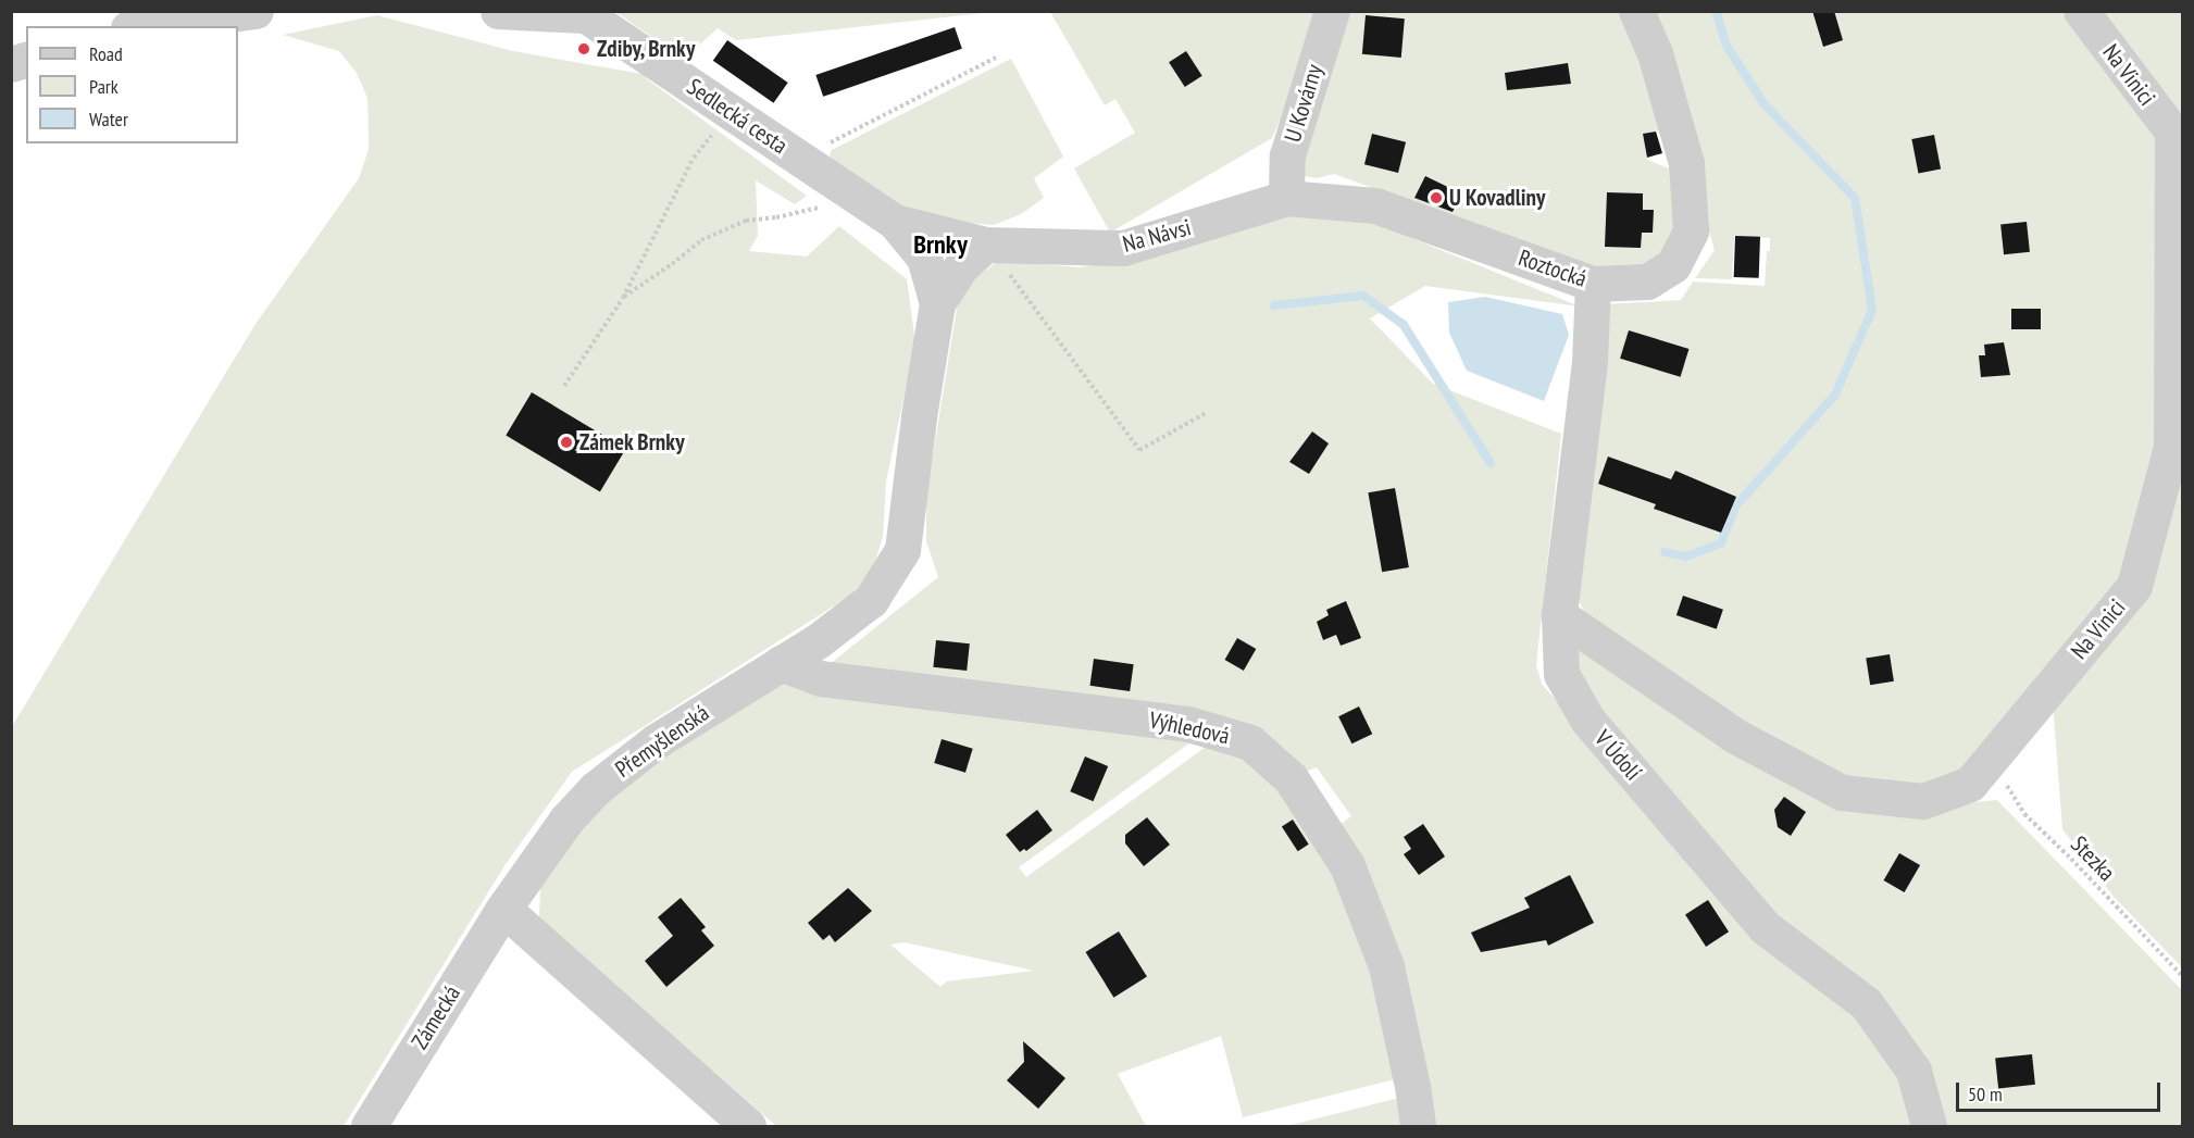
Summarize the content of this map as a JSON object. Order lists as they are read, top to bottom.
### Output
{
  "streets": {
    "street": [
      "Na Vinici",
      "U Kovárny",
      "Sedlecká cesta",
      "Na Návsi",
      "Roztocká",
      "Výhledová",
      "Přemyšlenská",
      "V Údolí",
      "Zámecká"
    ],
    "path": ["Stezka"]
  },
  "crossings": [
    ["Na Vinici", "V Údolí"],
    ["Na Vinici", "Stezka"],
    ["U Kovárny", "Na Návsi"],
    ["U Kovárny", "Roztocká"],
    ["Sedlecká cesta", "Na Návsi"],
    ["Na Návsi", "Roztocká"],
    ["Roztocká", "V Údolí"],
    ["Výhledová", "Přemyšlenská"],
    ["Přemyšlenská", "Zámecká"]
  ],
  "districts": ["Brnky"],
  "places": ["Zdiby, Brnky", "U Kovadliny", "Zámek Brnky"],
  "legend": ["Road", "Park", "Water"],
  "scale_bar": "50 m"
}
